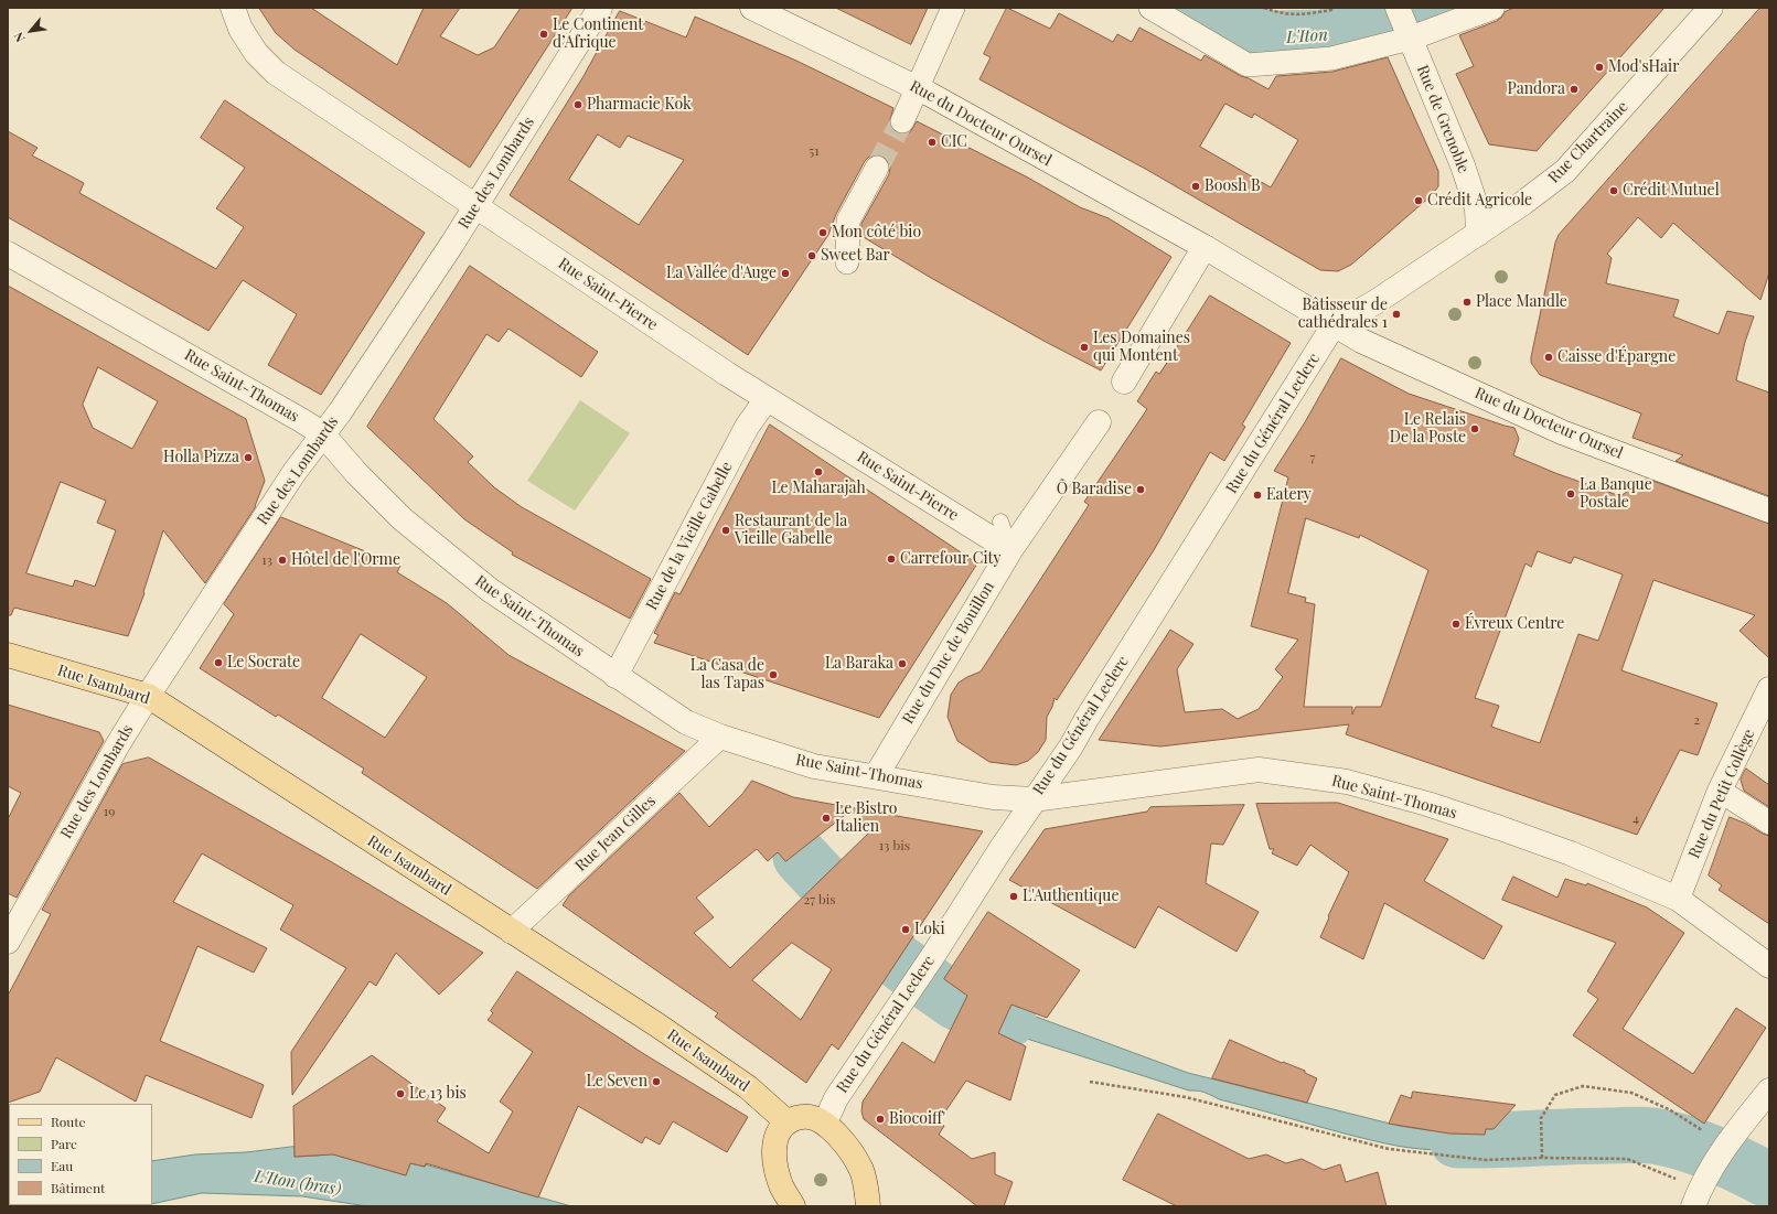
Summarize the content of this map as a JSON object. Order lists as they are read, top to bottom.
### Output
{
  "streets": {
    "main road": ["Rue Isambard"],
    "street": [
      "Rue de Grenoble",
      "Rue du Docteur Oursel",
      "Rue Chartraine",
      "Rue des Lombards",
      "Rue Saint-Pierre",
      "Rue Saint-Thomas",
      "Rue du Général Leclerc",
      "Rue de la Vieille Gabelle",
      "Rue du Duc de Bouillon",
      "Rue du Petit Collège",
      "Rue Jean Gilles"
    ]
  },
  "crossings": [
    ["Rue de Grenoble", "Rue Chartraine"],
    ["Rue du Docteur Oursel", "Rue Chartraine"],
    ["Rue du Docteur Oursel", "Rue du Général Leclerc"],
    ["Rue Chartraine", "Rue du Général Leclerc"],
    ["Rue des Lombards", "Rue Saint-Pierre"],
    ["Rue des Lombards", "Rue Saint-Thomas"],
    ["Rue des Lombards", "Rue Isambard"],
    ["Rue Saint-Pierre", "Rue de la Vieille Gabelle"],
    ["Rue Saint-Pierre", "Rue du Duc de Bouillon"],
    ["Rue Saint-Thomas", "Rue du Général Leclerc"],
    ["Rue Saint-Thomas", "Rue de la Vieille Gabelle"],
    ["Rue Saint-Thomas", "Rue du Duc de Bouillon"],
    ["Rue Saint-Thomas", "Rue du Petit Collège"],
    ["Rue Saint-Thomas", "Rue Jean Gilles"],
    ["Rue Isambard", "Rue Jean Gilles"]
  ],
  "water": ["L'Iton", "L'Iton (bras)"],
  "places": [
    "Le Continent d’Afrique",
    "Mod'sHair",
    "Pandora",
    "Pharmacie Kok",
    "CIC",
    "Boosh B",
    "Crédit Mutuel",
    "Crédit Agricole",
    "Mon côté bio",
    "Sweet Bar",
    "La Vallée d'Auge",
    "Place Mandle",
    "Bâtisseur de cathédrales 1",
    "Les Domaines qui Montent",
    "Caisse d'Épargne",
    "Le Relais De la Poste",
    "Holla Pizza",
    "Le Maharajah",
    "Ô Baradise",
    "La Banque Postale",
    "Eatery",
    "Restaurant de la Vieille Gabelle",
    "Carrefour City",
    "Hôtel de l'Orme",
    "Évreux Centre",
    "Le Socrate",
    "La Baraka",
    "La Casa de las Tapas",
    "Le Bistro Italien",
    "L'Authentique",
    "Loki",
    "Le Seven",
    "Le 13 bis",
    "Biocoiff'"
  ],
  "house_numbers": [
    "51",
    "7",
    "13",
    "2",
    "19",
    "4",
    "13 bis",
    "27 bis"
  ],
  "legend": [
    "Route",
    "Parc",
    "Eau",
    "Bâtiment"
  ],
  "north": "bottom left"
}
